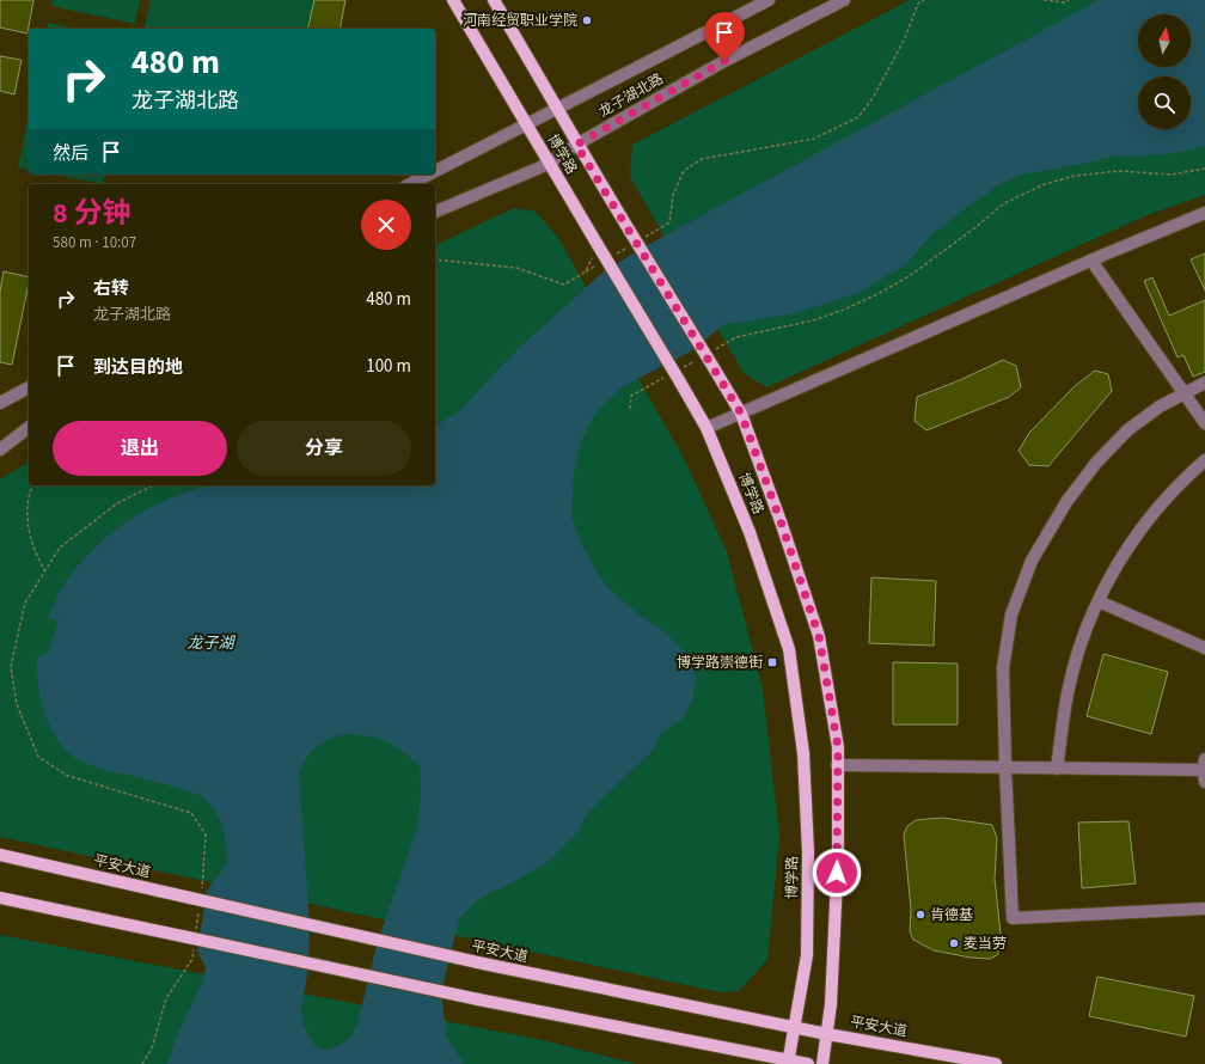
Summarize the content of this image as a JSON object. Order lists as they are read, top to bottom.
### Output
{
  "streets": {
    "main road": ["博学路", "平安大道"],
    "street": ["龙子湖北路"]
  },
  "crossings": [
    ["龙子湖北路", "博学路"],
    ["博学路", "平安大道"]
  ],
  "water": ["龙子湖"],
  "places": {
    "other": ["河南经贸职业学院", "肯德基", "麦当劳"],
    "transit": ["博学路崇德街"]
  },
  "north": "top",
  "page": {
    "turn": ["480 m", "龙子湖北路"],
    "then": "然后",
    "heading": ["8 分钟", "580 m · 10:07"],
    "list": [
      {
        "name": "右转",
        "note": "龙子湖北路",
        "value": "480 m"
      },
      {
        "name": "到达目的地",
        "value": "100 m"
      }
    ],
    "buttons": ["退出", "分享"]
  }
}
